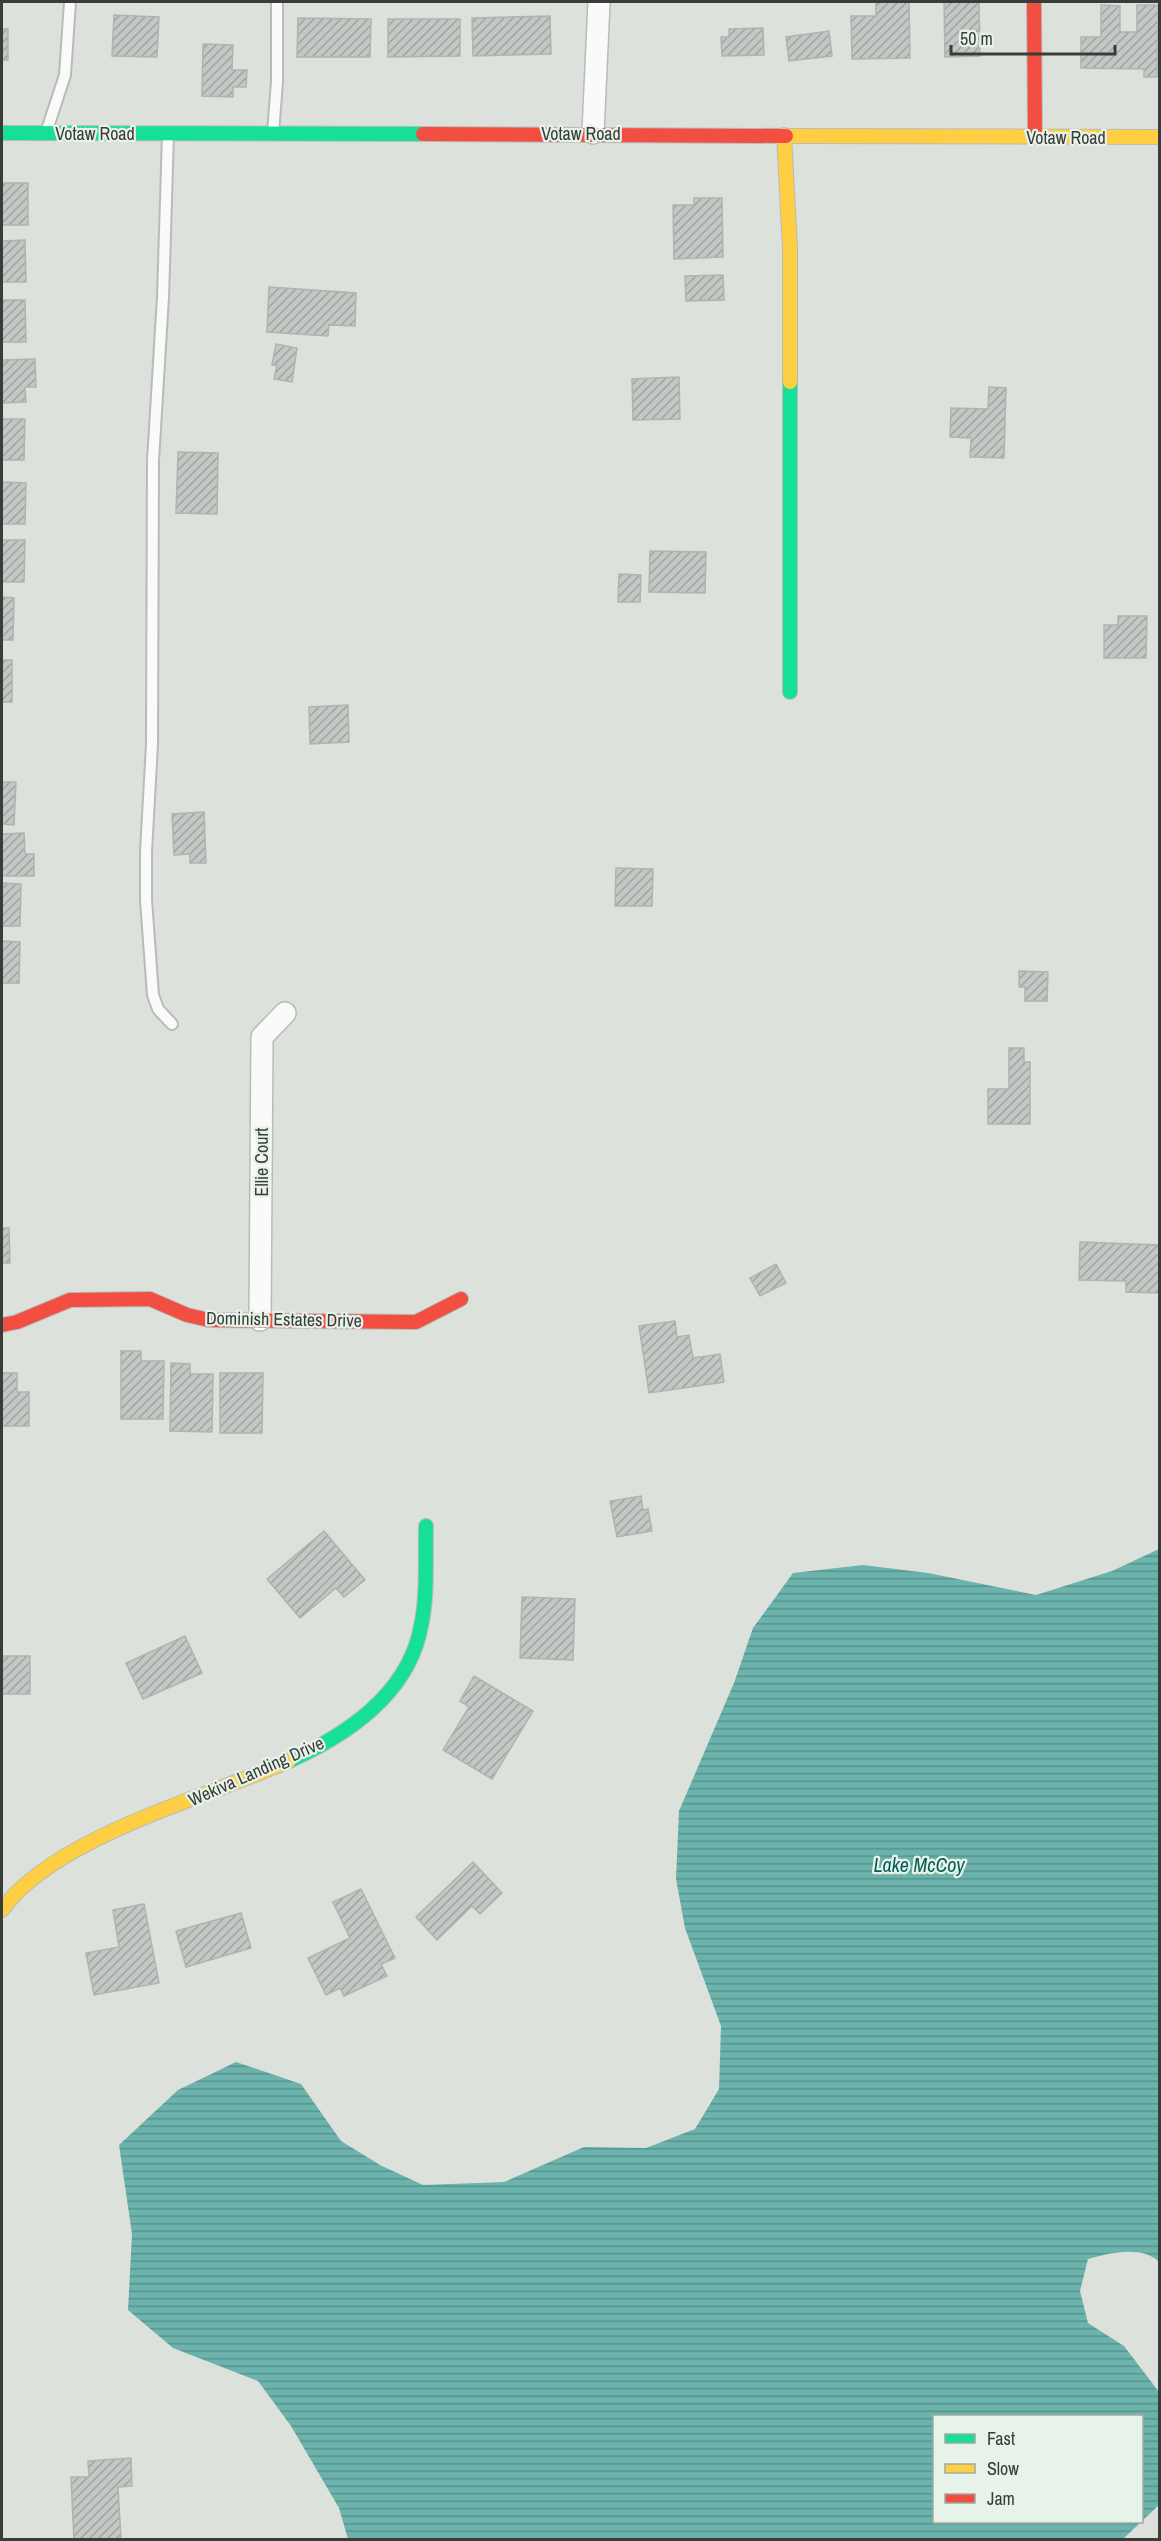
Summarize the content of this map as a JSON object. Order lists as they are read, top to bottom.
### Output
{
  "streets": {
    "street": [
      "Votaw Road",
      "Ellie Court",
      "Dominish Estates Drive",
      "Wekiva Landing Drive"
    ]
  },
  "crossings": [
    ["Ellie Court", "Dominish Estates Drive"]
  ],
  "water": ["Lake McCoy"],
  "legend": ["Fast", "Slow", "Jam"],
  "scale_bar": "50 m"
}
